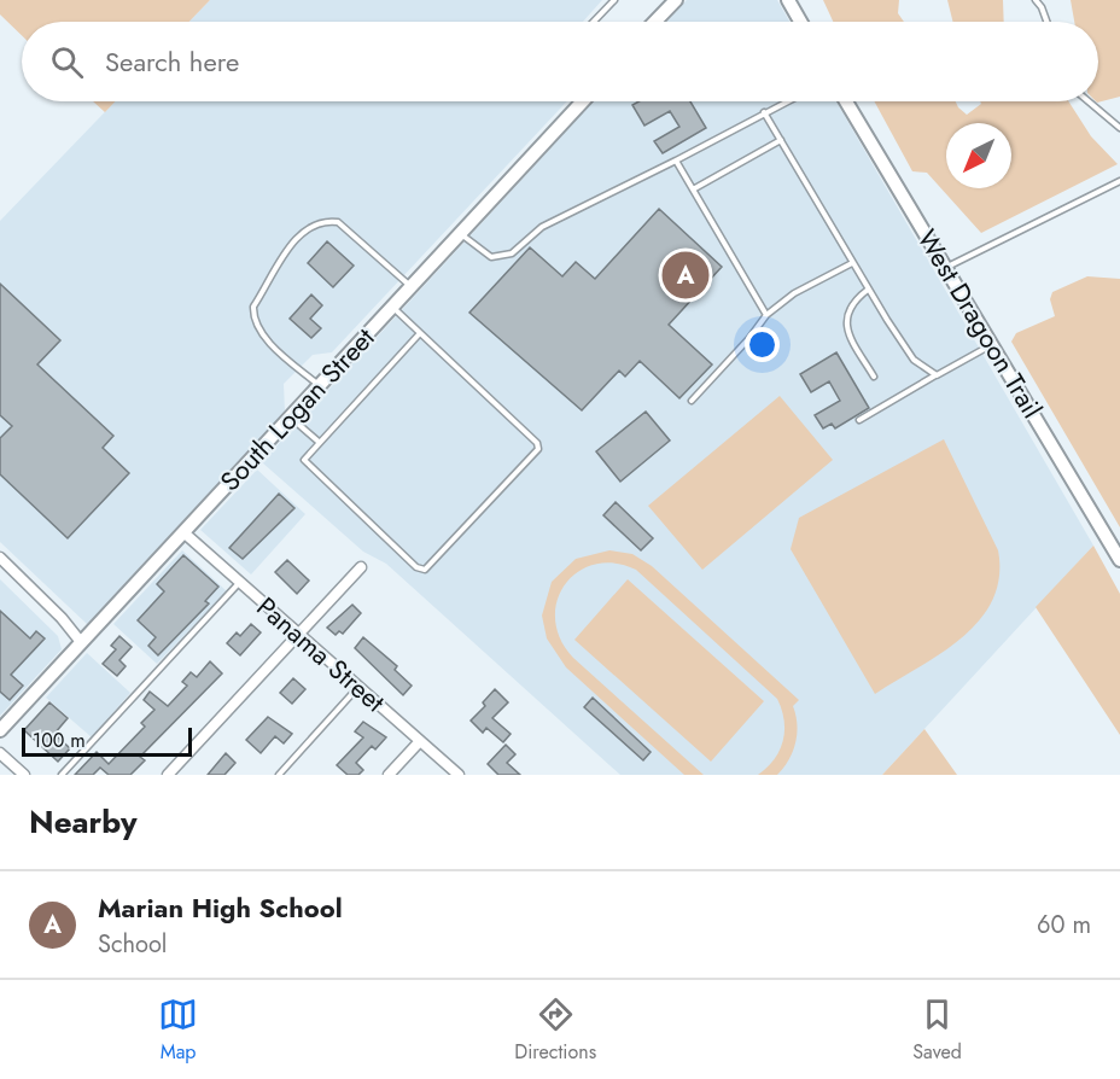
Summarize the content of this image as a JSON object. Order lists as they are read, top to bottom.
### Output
{
  "streets": {
    "street": ["West Dragoon Trail", "South Logan Street", "Panama Street"]
  },
  "crossings": [
    ["South Logan Street", "Panama Street"]
  ],
  "scale_bar": "100 m",
  "north": "bottom left",
  "page": {
    "search": "Search here",
    "pins": "A",
    "scale": "100 m",
    "heading": "Nearby",
    "list": [
      {
        "mark": "A",
        "name": "Marian High School",
        "note": "School",
        "value": "60 m"
      }
    ],
    "nav": ["Map", "Directions", "Saved"]
  }
}
